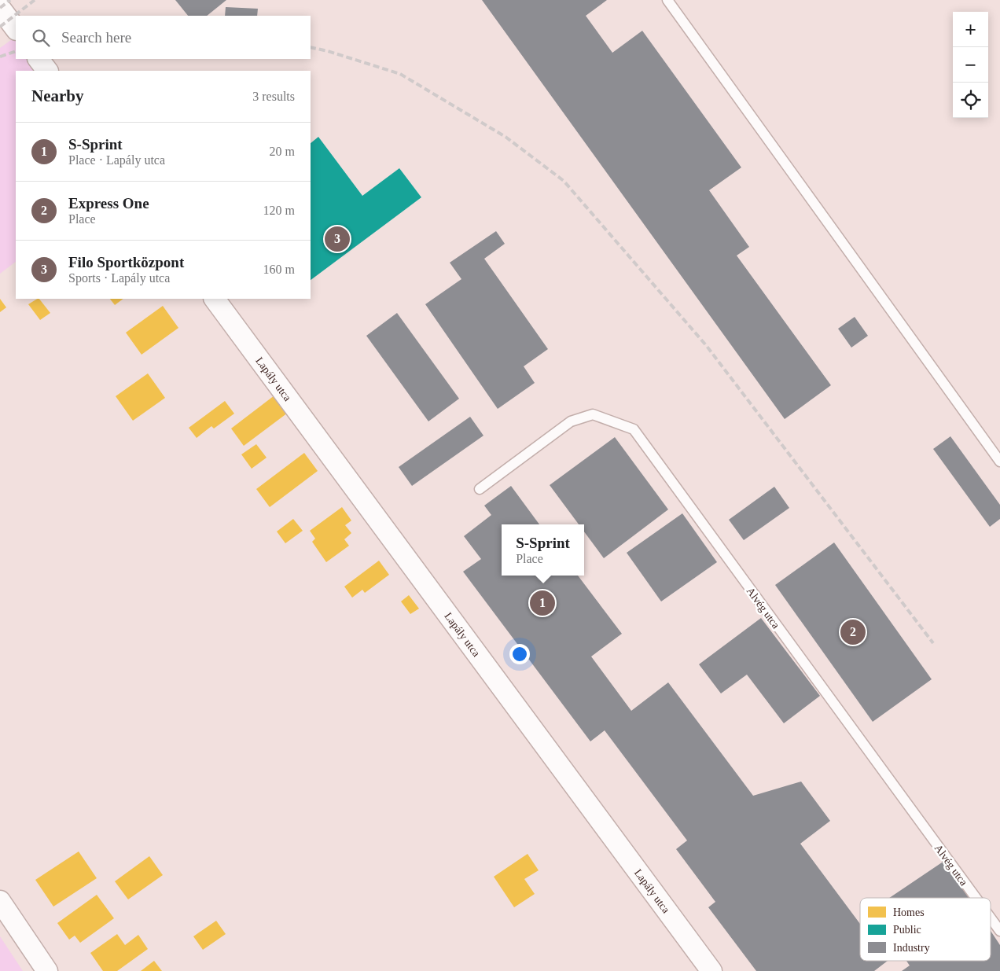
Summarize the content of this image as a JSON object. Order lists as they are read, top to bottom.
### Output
{
  "streets": {
    "street": ["Lapály utca"],
    "lane": ["Alvég utca"]
  },
  "legend": ["Homes", "Public", "Industry"],
  "page": {
    "map_buttons": ["+", "−"],
    "search": "Search here",
    "heading": ["Nearby", "3 results"],
    "list": [
      {
        "mark": "1",
        "name": "S-Sprint",
        "note": "Place · Lapály utca",
        "value": "20 m"
      },
      {
        "mark": "2",
        "name": "Express One",
        "note": "Place",
        "value": "120 m"
      },
      {
        "mark": "3",
        "name": "Filo Sportközpont",
        "note": "Sports · Lapály utca",
        "value": "160 m"
      }
    ],
    "pins": ["3", "1", "2"],
    "popup": ["S-Sprint", "Place"]
  }
}
